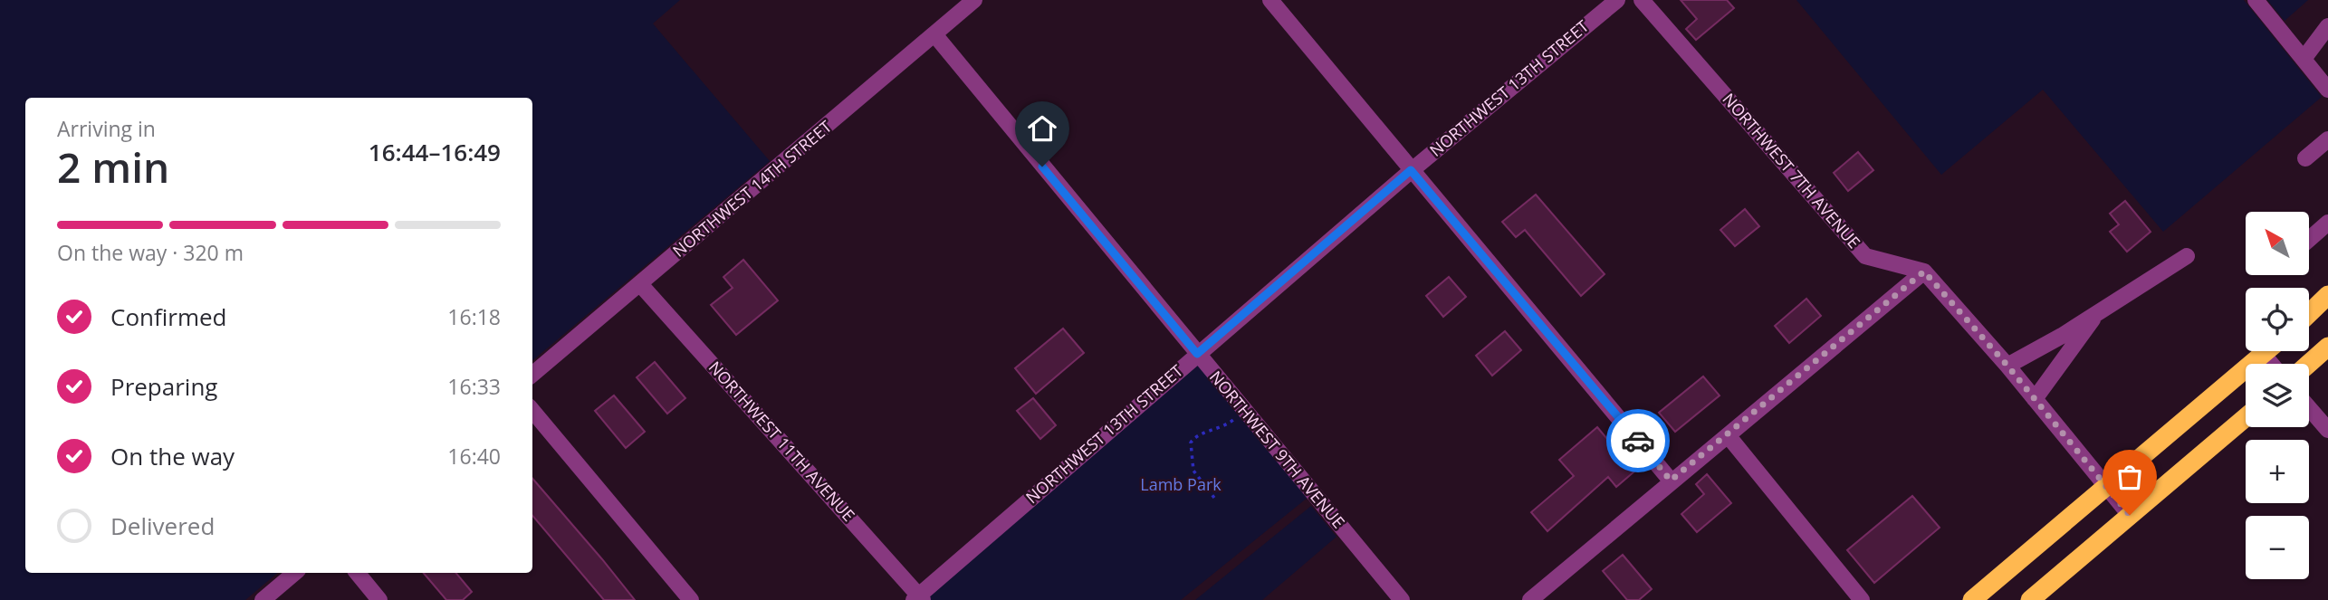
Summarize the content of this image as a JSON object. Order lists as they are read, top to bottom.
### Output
{
  "streets": {
    "street": [
      "NORTHWEST 13TH STREET",
      "NORTHWEST 7TH AVENUE",
      "NORTHWEST 14TH STREET",
      "NORTHWEST 11TH AVENUE",
      "NORTHWEST 9TH AVENUE"
    ]
  },
  "crossings": [
    ["NORTHWEST 13TH STREET", "NORTHWEST 11TH AVENUE"],
    ["NORTHWEST 13TH STREET", "NORTHWEST 9TH AVENUE"],
    ["NORTHWEST 14TH STREET", "NORTHWEST 11TH AVENUE"],
    ["NORTHWEST 14TH STREET", "NORTHWEST 9TH AVENUE"]
  ],
  "parks": ["Lamb Park"],
  "north": "top left",
  "page": {
    "heading": ["2 min", "Arriving in", "16:44–16:49"],
    "bar": "On the way · 320 m",
    "map_buttons": ["+", "−"],
    "list": [
      ["Confirmed", "16:18"],
      ["Preparing", "16:33"],
      ["On the way", "16:40"],
      "Delivered"
    ]
  }
}
